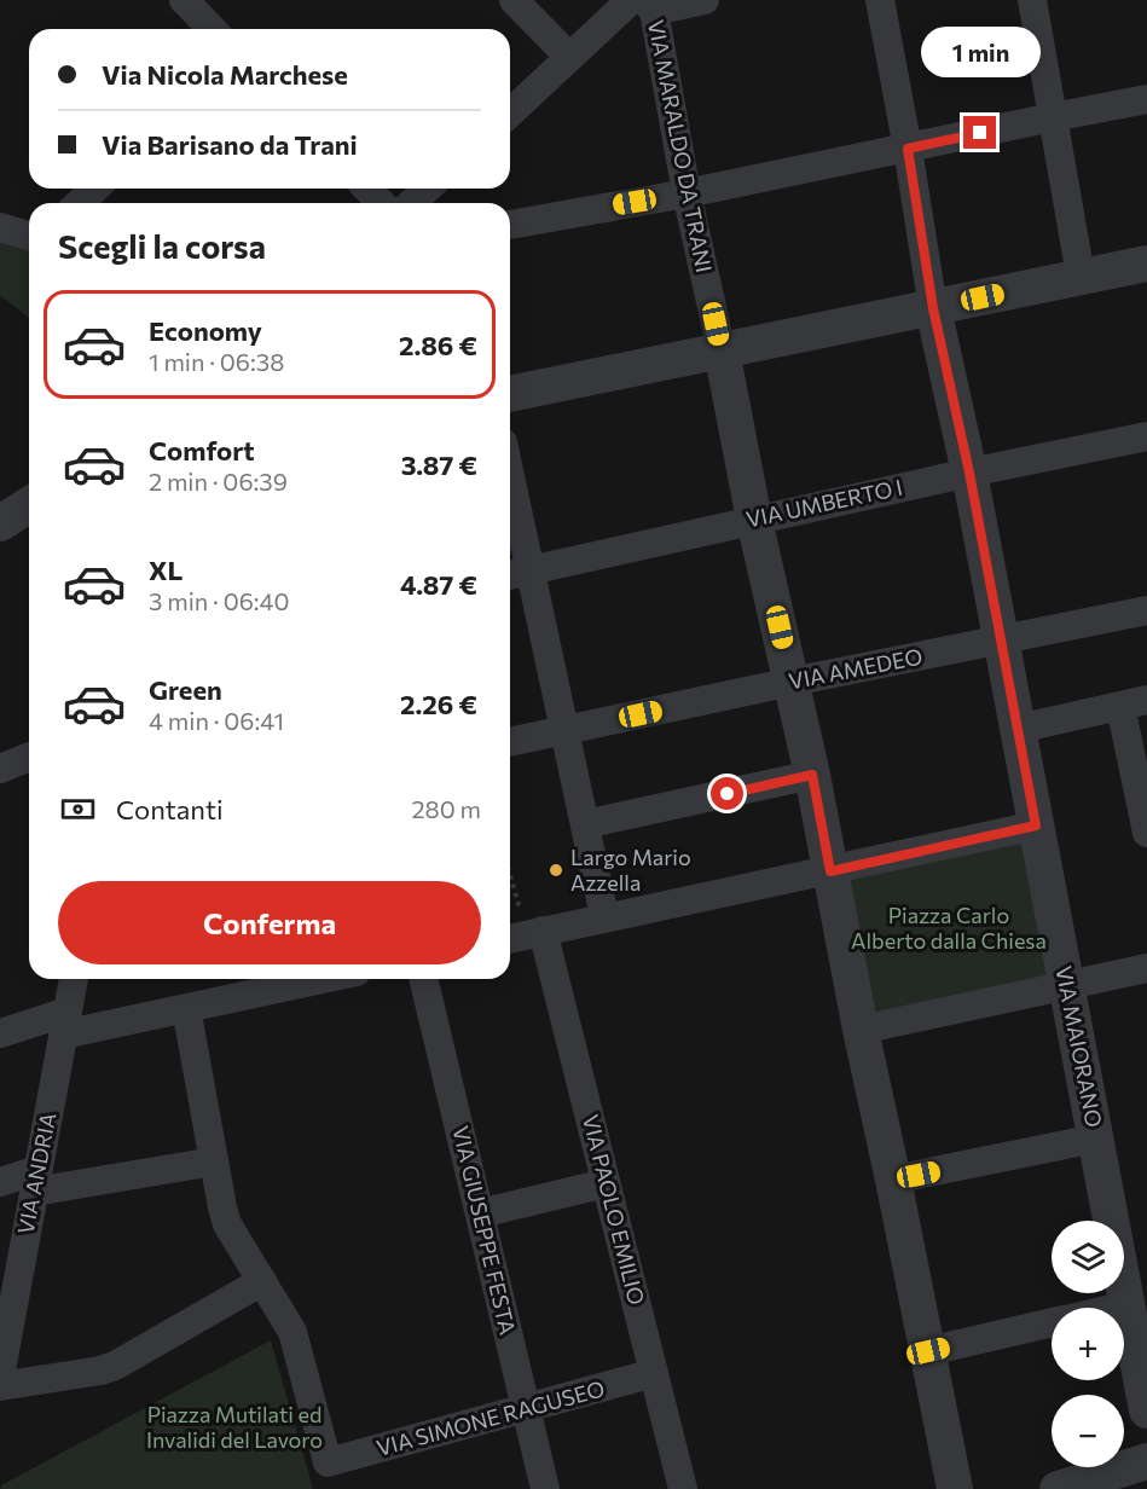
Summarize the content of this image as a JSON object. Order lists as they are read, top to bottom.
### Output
{
  "streets": {
    "street": [
      "VIA MARALDO DA TRANI",
      "VIA UMBERTO I",
      "VIA AMEDEO",
      "VIA MAIORANO",
      "VIA ANDRIA",
      "VIA PAOLO EMILIO",
      "VIA GIUSEPPE FESTA",
      "VIA SIMONE RAGUSEO"
    ]
  },
  "crossings": [
    ["VIA MARALDO DA TRANI", "VIA UMBERTO I"],
    ["VIA MARALDO DA TRANI", "VIA AMEDEO"],
    ["VIA UMBERTO I", "VIA MAIORANO"],
    ["VIA AMEDEO", "VIA MAIORANO"],
    ["VIA PAOLO EMILIO", "VIA SIMONE RAGUSEO"],
    ["VIA GIUSEPPE FESTA", "VIA SIMONE RAGUSEO"]
  ],
  "parks": ["Piazza Carlo Alberto dalla Chiesa", "Piazza Mutilati ed Invalidi del Lavoro"],
  "places": ["Largo Mario Azzella"],
  "page": {
    "bubble": "1 min",
    "banner": ["Via Nicola Marchese", "Via Barisano da Trani"],
    "heading": "Scegli la corsa",
    "list": [
      {
        "name": "Economy",
        "note": "1 min · 06:38",
        "value": "2.86 €"
      },
      {
        "name": "Comfort",
        "note": "2 min · 06:39",
        "value": "3.87 €"
      },
      {
        "name": "XL",
        "note": "3 min · 06:40",
        "value": "4.87 €"
      },
      {
        "name": "Green",
        "note": "4 min · 06:41",
        "value": "2.26 €"
      }
    ],
    "pay": ["Contanti", "280 m"],
    "buttons": "Conferma",
    "map_buttons": ["+", "−"]
  }
}
